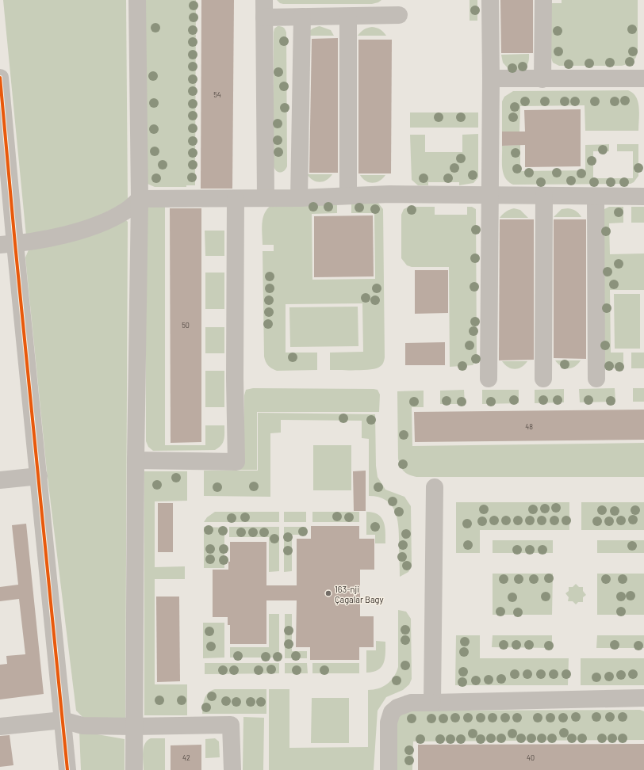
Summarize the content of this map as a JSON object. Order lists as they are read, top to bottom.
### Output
{
  "places": ["163-nji Çagalar Bagy"],
  "house_numbers": [
    "54",
    "50",
    "48",
    "42",
    "40"
  ]
}
